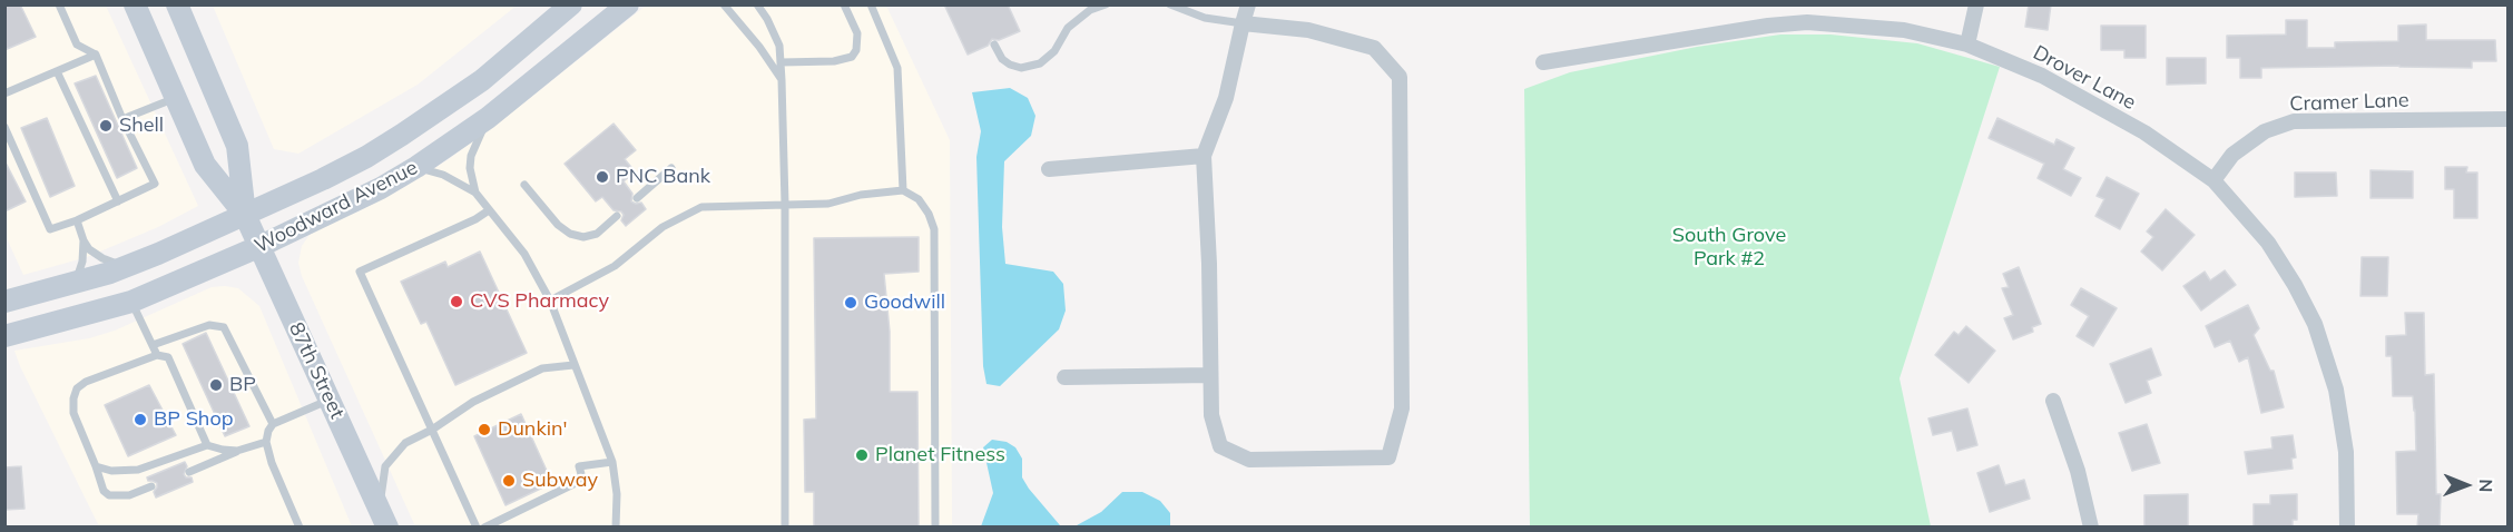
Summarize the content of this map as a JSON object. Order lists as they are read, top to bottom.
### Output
{
  "streets": {
    "main road": ["Woodward Avenue", "87th Street"],
    "street": ["Drover Lane", "Cramer Lane"]
  },
  "crossings": [
    ["Drover Lane", "Cramer Lane"],
    ["Woodward Avenue", "87th Street"]
  ],
  "parks": ["South Grove Park #2"],
  "places": [
    "Shell",
    "PNC Bank",
    "CVS Pharmacy",
    "Goodwill",
    "BP",
    "BP Shop",
    "Dunkin'",
    "Planet Fitness",
    "Subway"
  ],
  "north": "right"
}
